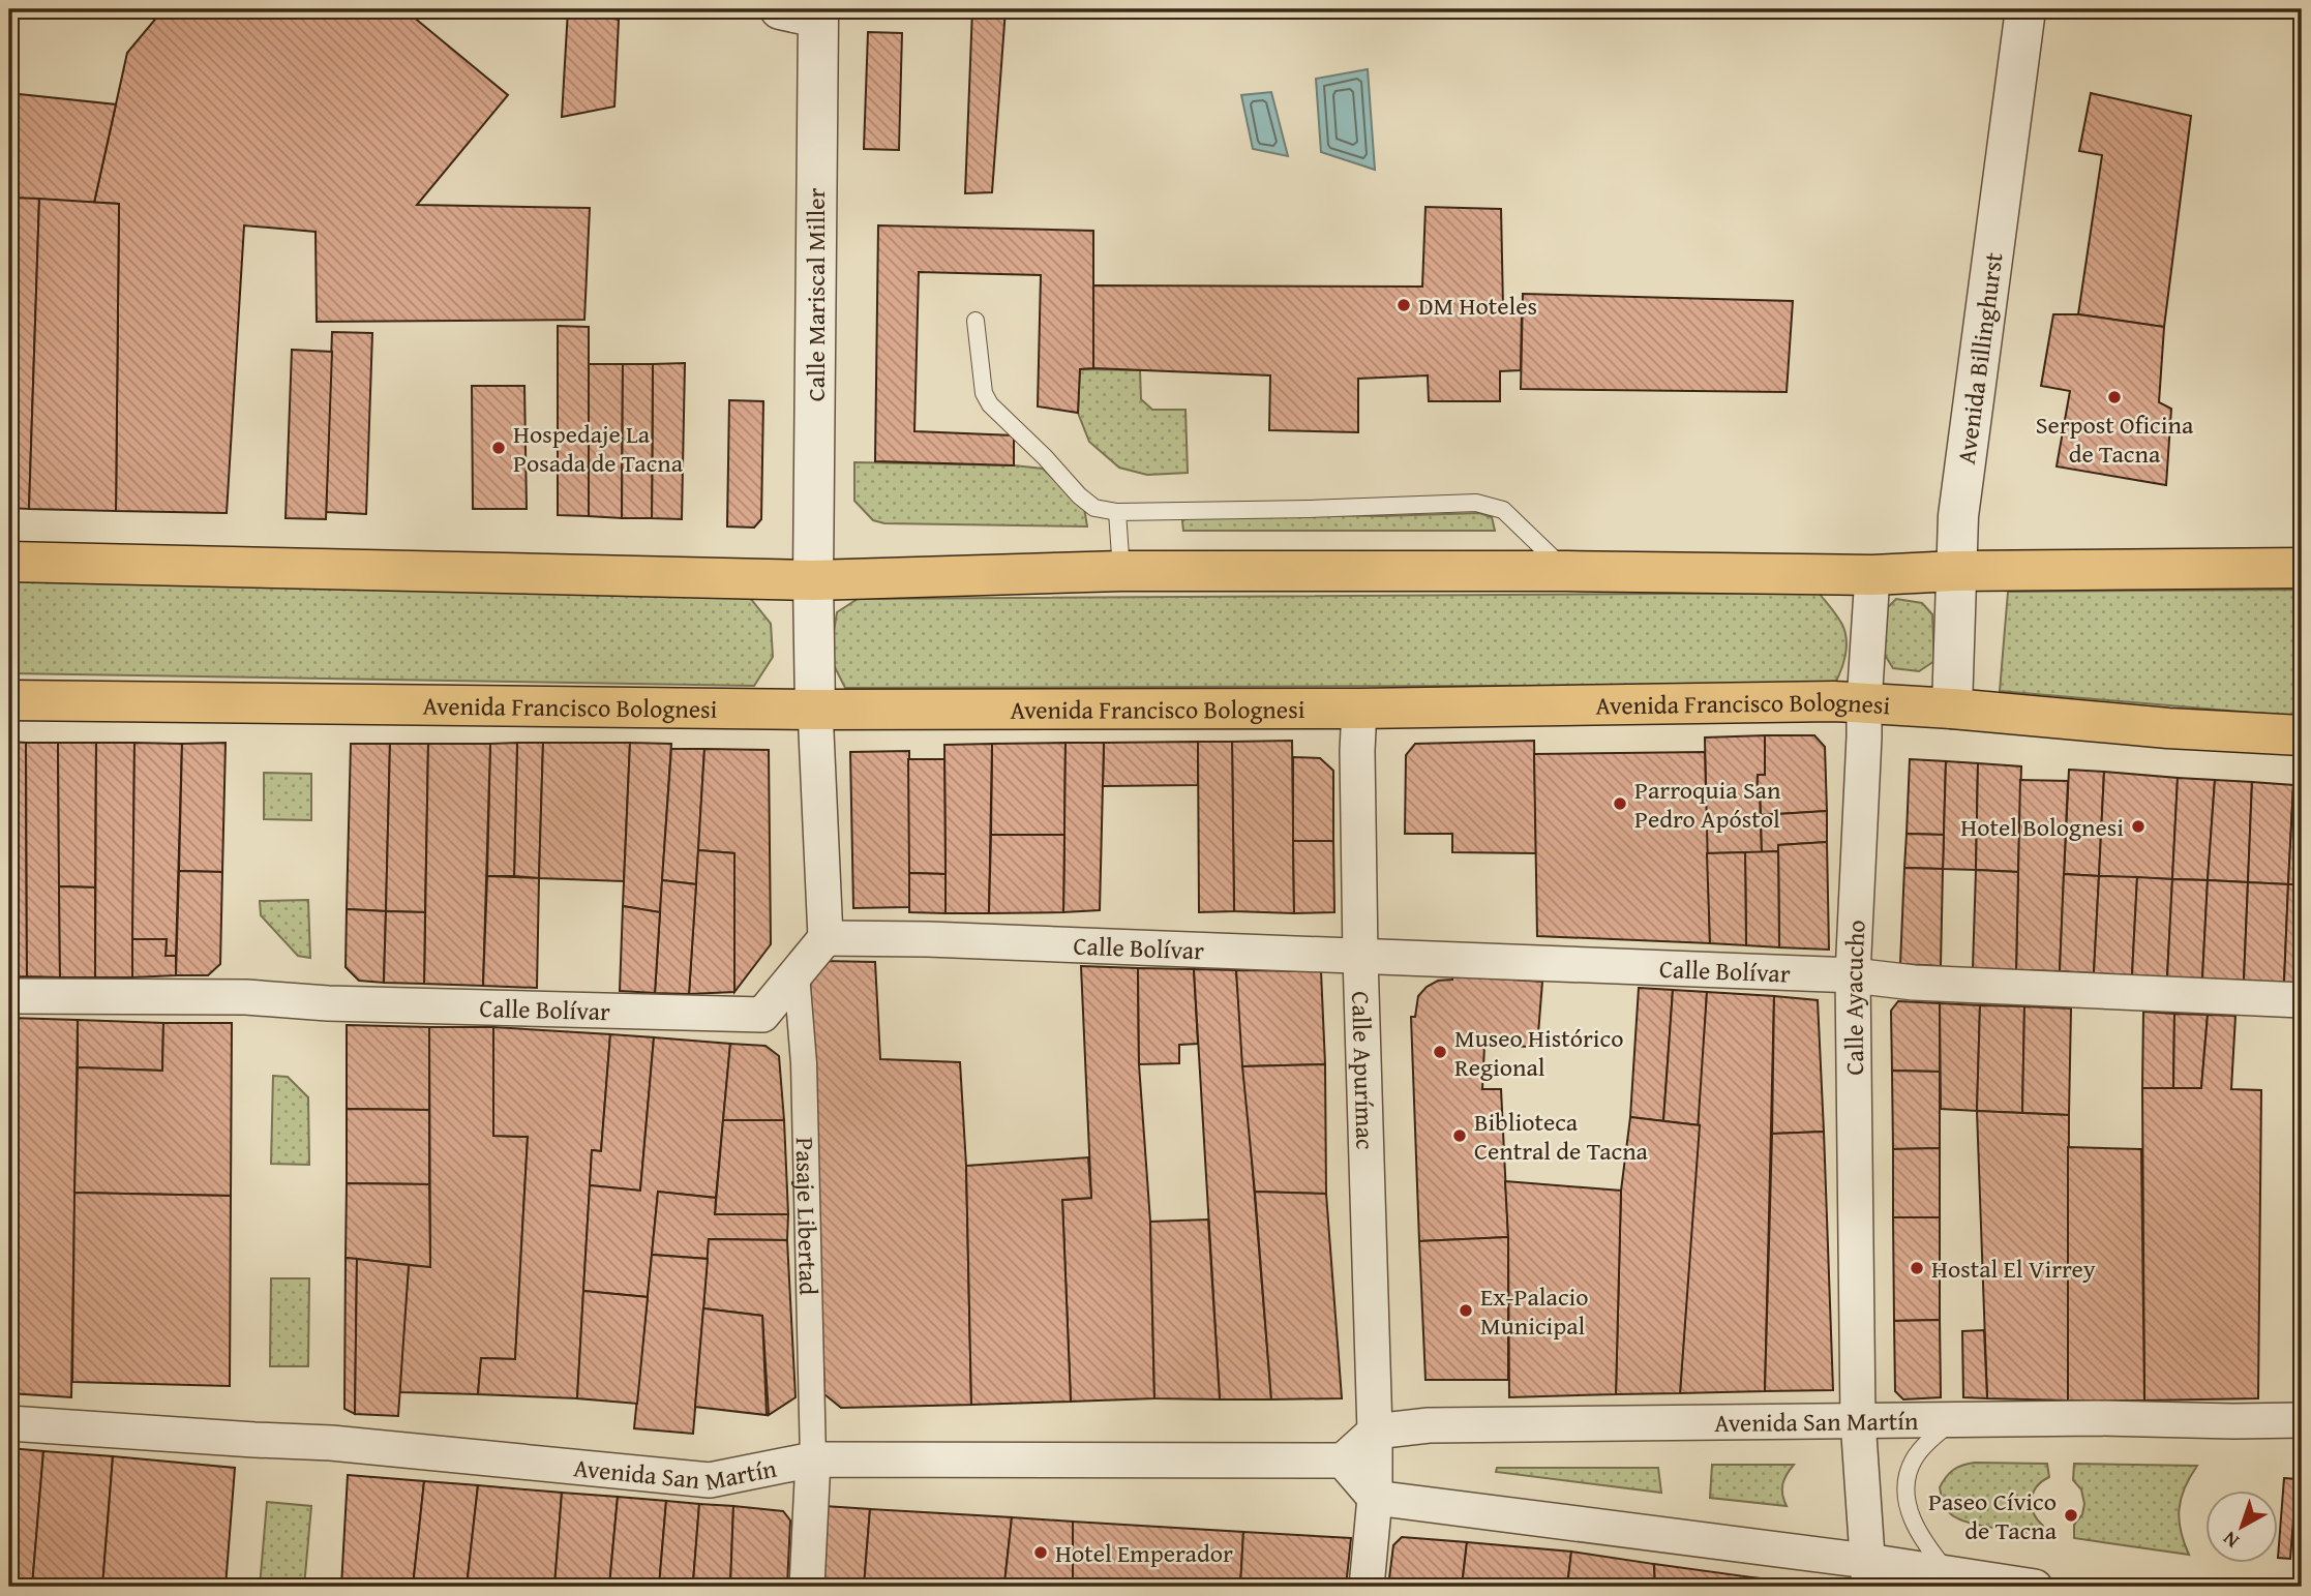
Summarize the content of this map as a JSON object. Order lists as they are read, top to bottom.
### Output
{
  "streets": {
    "main road": ["Avenida Francisco Bolognesi"],
    "street": [
      "Calle Mariscal Miller",
      "Avenida Billinghurst",
      "Calle Bolívar",
      "Calle Ayacucho",
      "Calle Apurímac",
      "Pasaje Libertad",
      "Avenida San Martín"
    ]
  },
  "crossings": [
    ["Calle Mariscal Miller", "Avenida Francisco Bolognesi"],
    ["Avenida Billinghurst", "Avenida Francisco Bolognesi"],
    ["Avenida Francisco Bolognesi", "Calle Ayacucho"],
    ["Avenida Francisco Bolognesi", "Calle Apurímac"],
    ["Calle Bolívar", "Calle Ayacucho"],
    ["Calle Bolívar", "Calle Apurímac"],
    ["Calle Bolívar", "Pasaje Libertad"],
    ["Calle Ayacucho", "Avenida San Martín"],
    ["Calle Apurímac", "Avenida San Martín"],
    ["Pasaje Libertad", "Avenida San Martín"]
  ],
  "places": [
    "DM Hoteles",
    "Serpost Oficina de Tacna",
    "Hospedaje La Posada de Tacna",
    "Parroquia San Pedro Apóstol",
    "Hotel Bolognesi",
    "Museo Histórico Regional",
    "Biblioteca Central de Tacna",
    "Hostal El Virrey",
    "Ex-Palacio Municipal",
    "Paseo Cívico de Tacna",
    "Hotel Emperador"
  ],
  "north": "bottom left"
}
